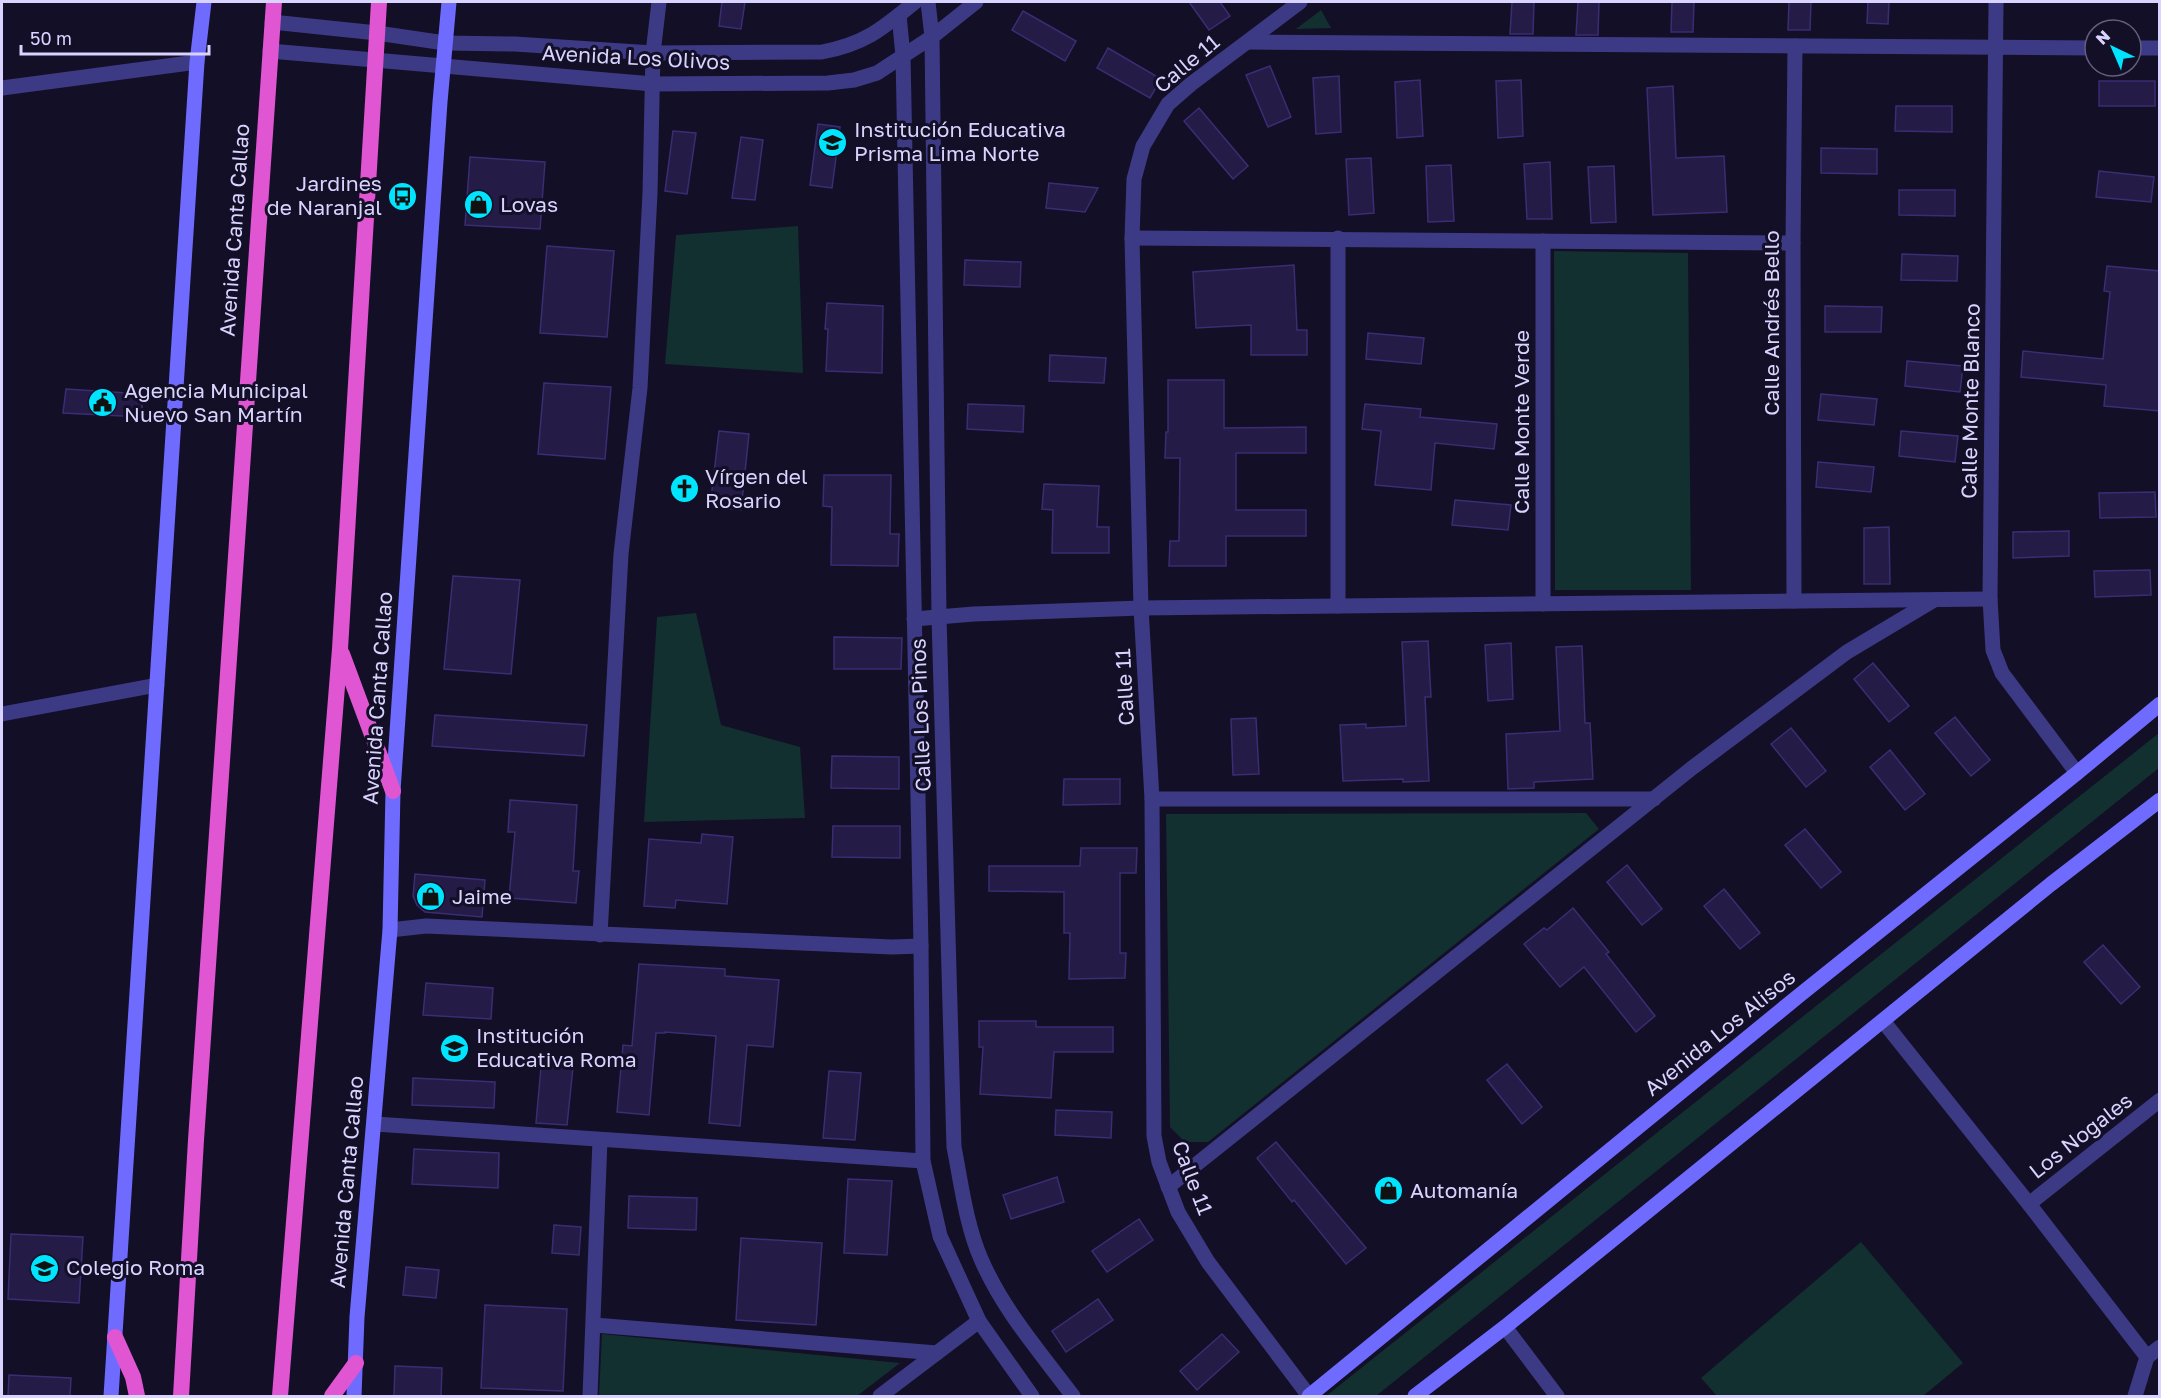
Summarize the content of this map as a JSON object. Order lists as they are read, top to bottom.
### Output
{
  "streets": {
    "highway": ["Avenida Canta Callao"],
    "main road": ["Avenida Los Alisos"],
    "street": [
      "Avenida Los Olivos",
      "Calle 11",
      "Calle Andrés Bello",
      "Calle Monte Blanco",
      "Calle Monte Verde",
      "Calle Los Pinos",
      "Los Nogales"
    ]
  },
  "crossings": [
    ["Avenida Los Olivos", "Avenida Canta Callao"],
    ["Avenida Los Olivos", "Calle Los Pinos"],
    ["Calle 11", "Avenida Los Alisos"],
    ["Calle Monte Blanco", "Avenida Los Alisos"]
  ],
  "places": {
    "school or university": ["Institución Educativa Prisma Lima Norte", "Institución Educativa Roma", "Colegio Roma"],
    "bus stop": ["Jardines de Naranjal"],
    "shop": ["Lovas", "Jaime", "Automanía"],
    "public building": ["Agencia Municipal Nuevo San Martín"],
    "church": ["Vírgen del Rosario"]
  },
  "scale_bar": "50 m",
  "north": "top left"
}
